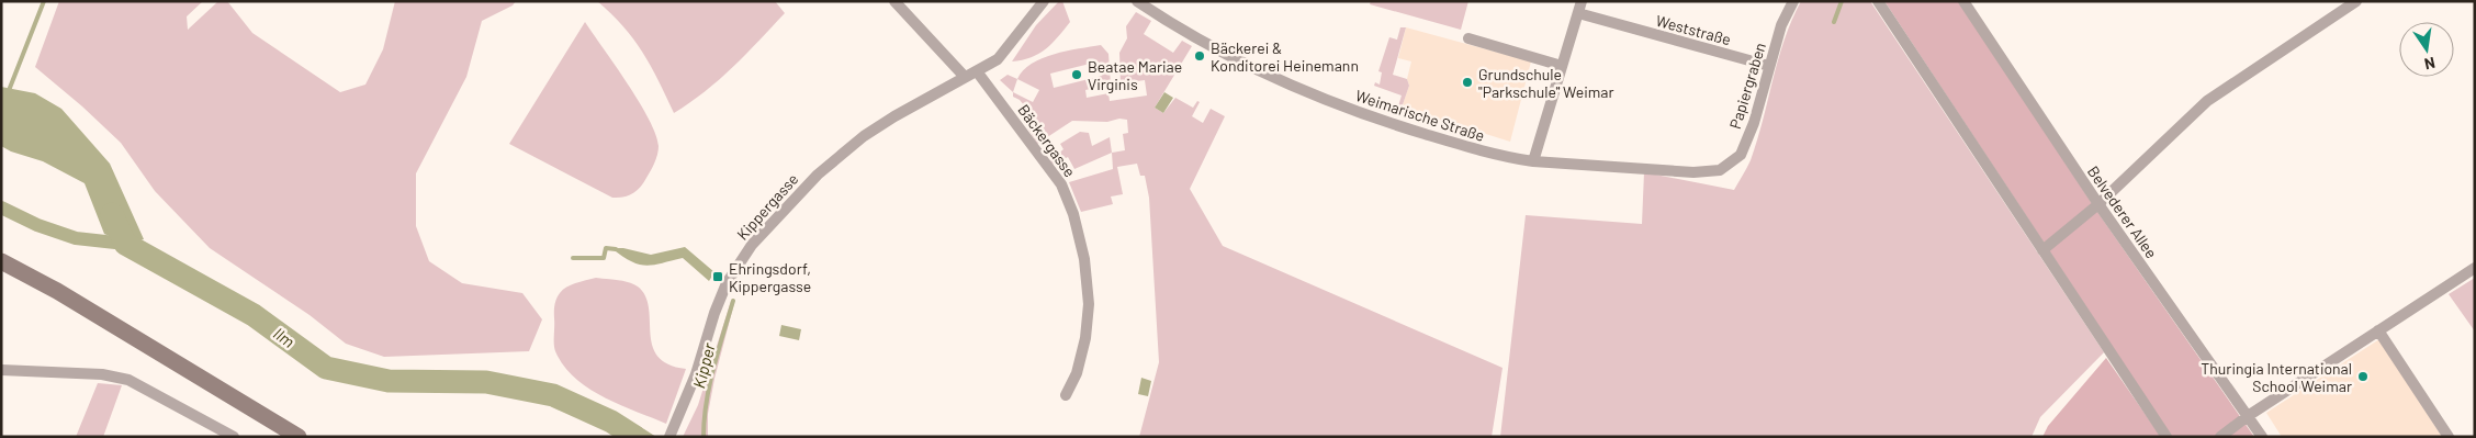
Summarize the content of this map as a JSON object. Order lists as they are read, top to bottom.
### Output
{
  "streets": {
    "street": [
      "Weststraße",
      "Papiergraben",
      "Weimarische Straße",
      "Bäckergasse",
      "Kippergasse",
      "Belvederer Allee"
    ]
  },
  "crossings": [
    ["Weststraße", "Papiergraben"],
    ["Papiergraben", "Weimarische Straße"],
    ["Bäckergasse", "Kippergasse"]
  ],
  "water": ["Ilm", "Kipper"],
  "places": {
    "other": [
      "Bäckerei & Konditorei Heinemann",
      "Beatae Mariae Virginis",
      "Grundschule \"Parkschule\" Weimar",
      "Thuringia International School Weimar"
    ],
    "transit": ["Ehringsdorf, Kippergasse"]
  },
  "north": "bottom"
}
